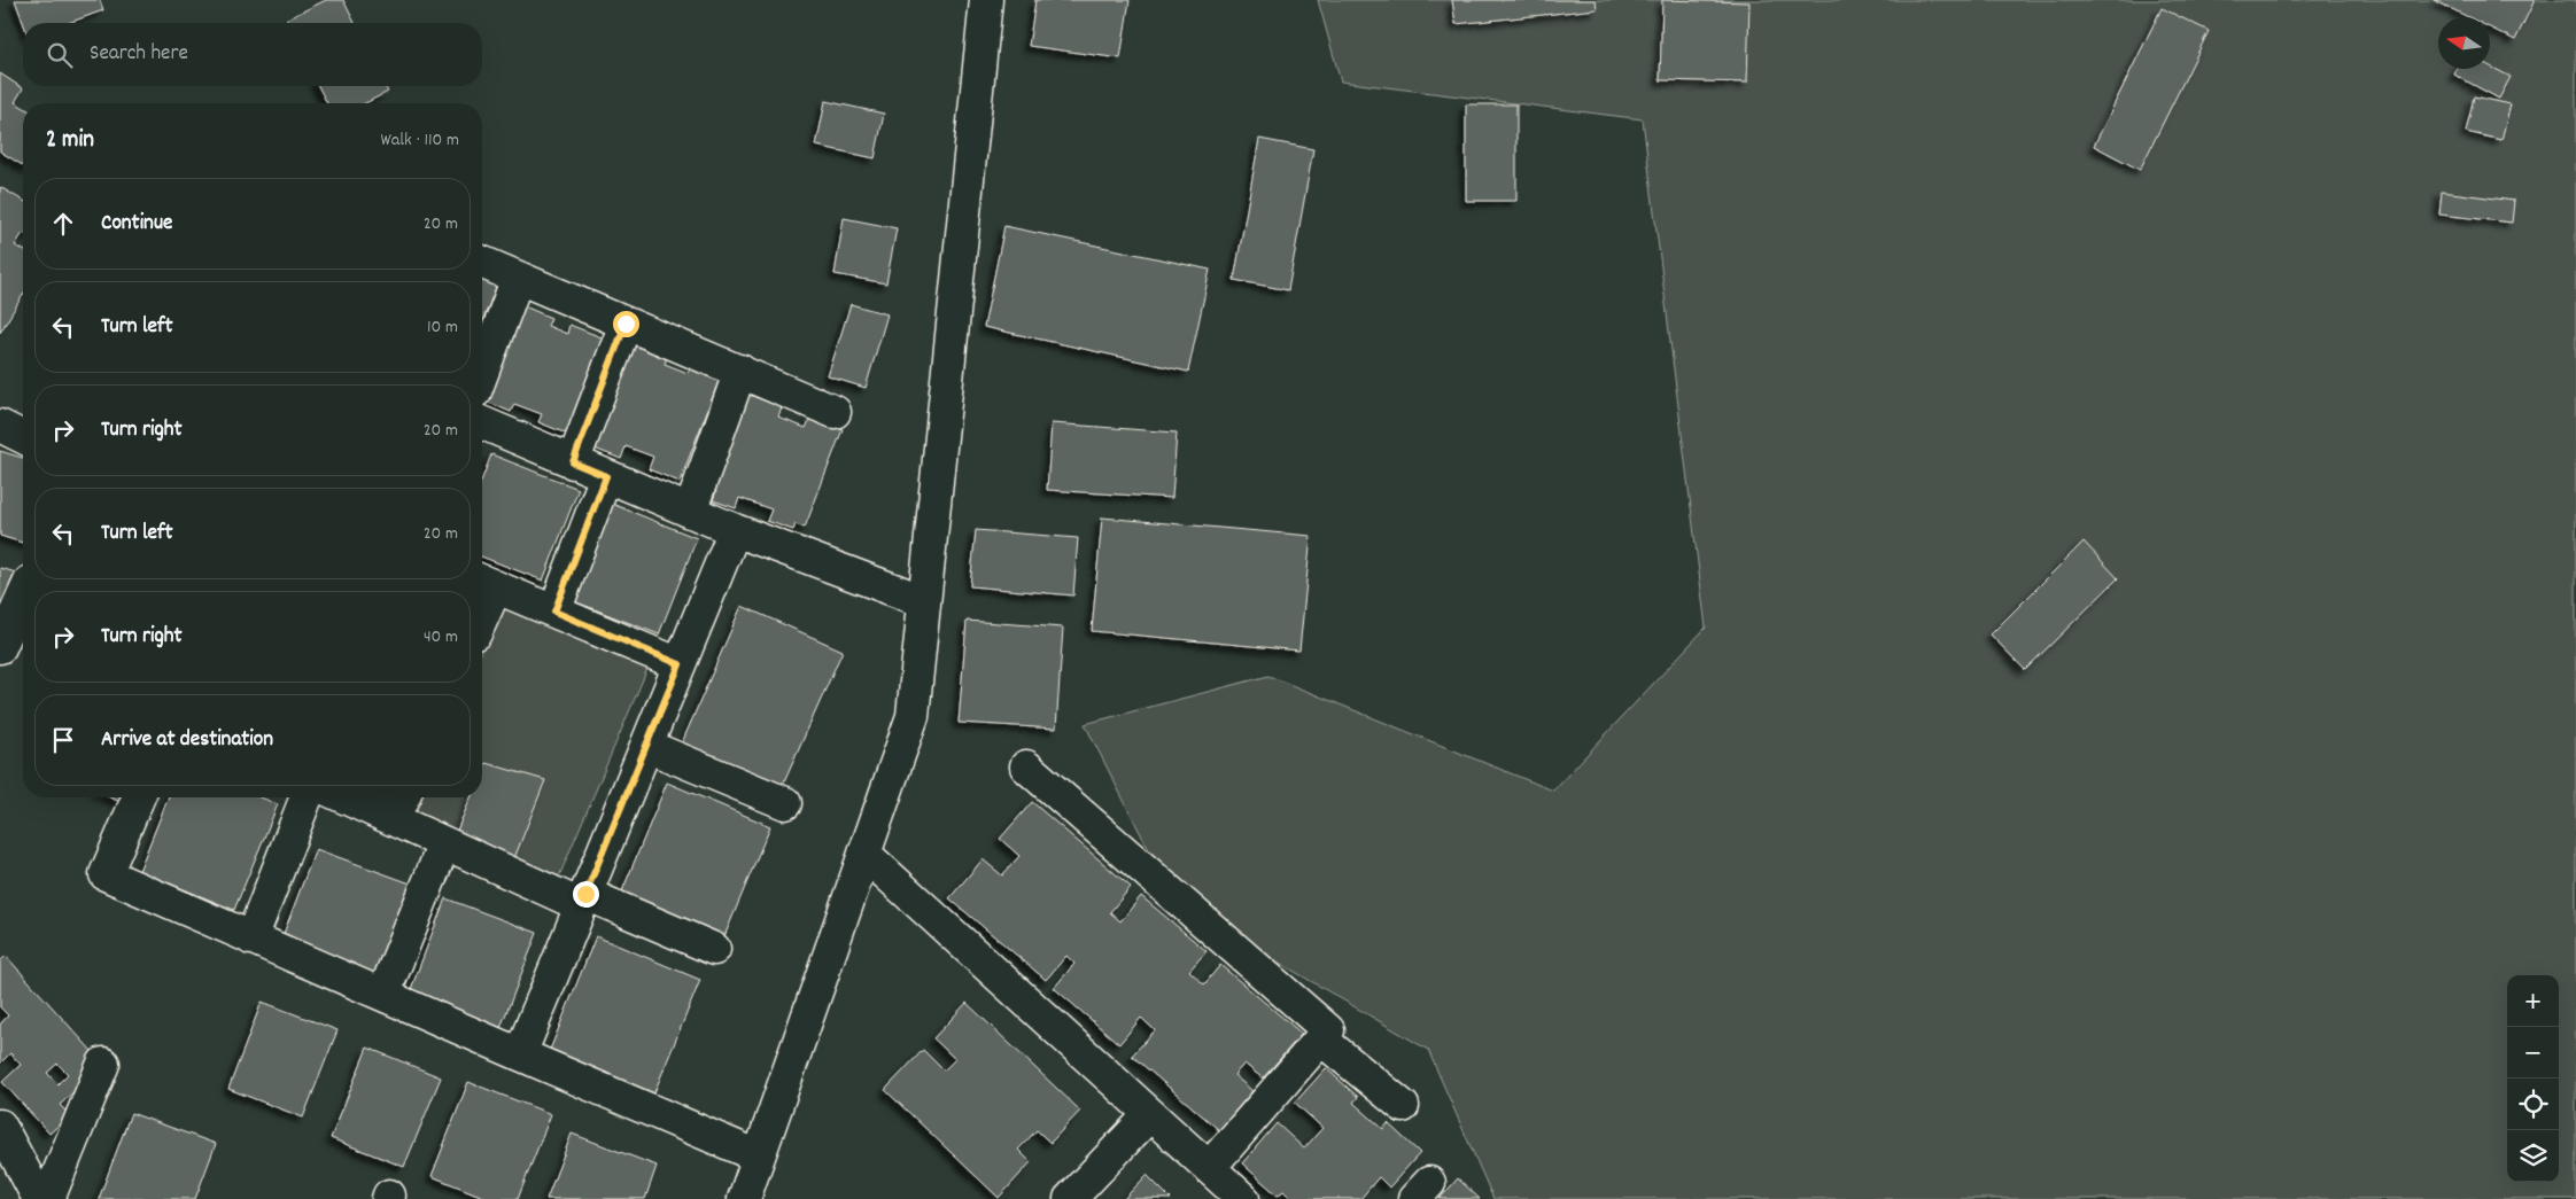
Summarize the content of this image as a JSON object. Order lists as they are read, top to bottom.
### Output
{
  "north": "left",
  "page": {
    "search": "Search here",
    "heading": ["2 min", "Walk · 110 m"],
    "list": [
      ["Continue", "20 m"],
      ["Turn left", "10 m"],
      ["Turn right", "20 m"],
      ["Turn left", "20 m"],
      ["Turn right", "40 m"],
      "Arrive at destination"
    ],
    "map_buttons": ["+", "−"]
  }
}
